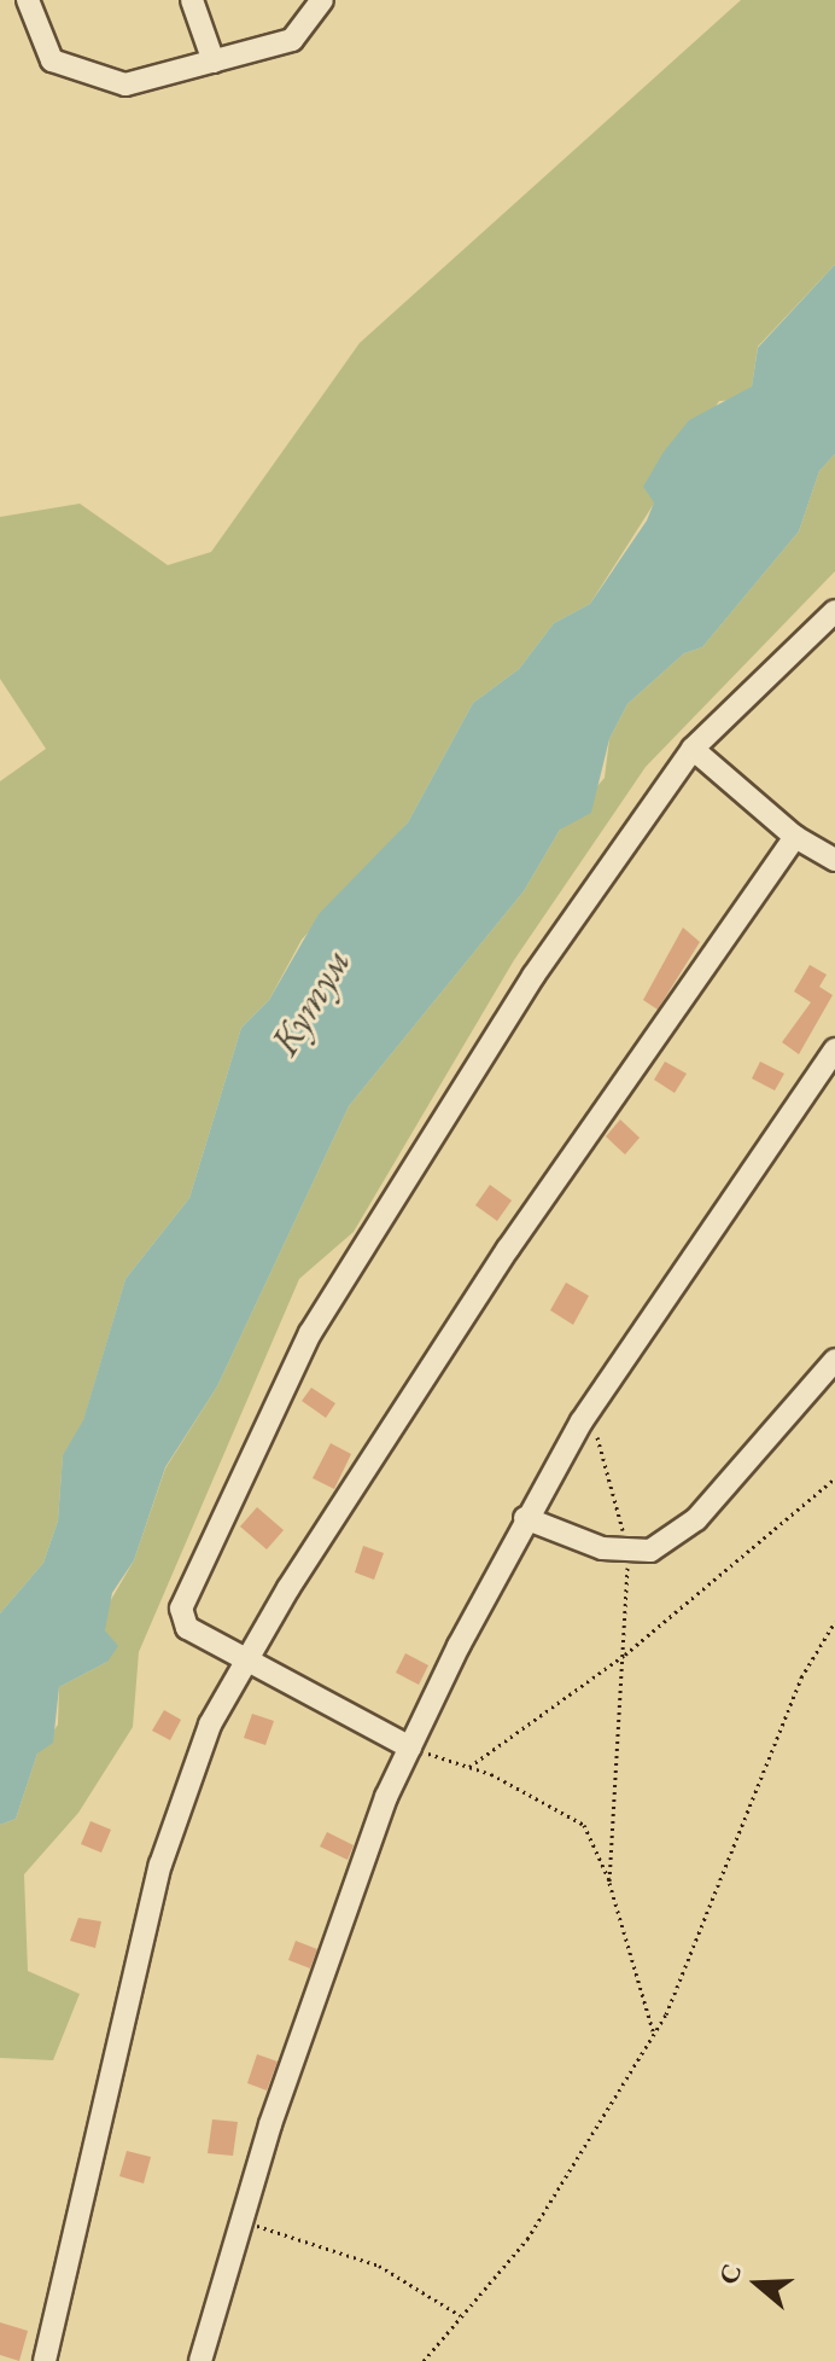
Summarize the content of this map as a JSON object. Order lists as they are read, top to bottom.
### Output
{
  "water": ["Кутум"],
  "north": "left"
}
